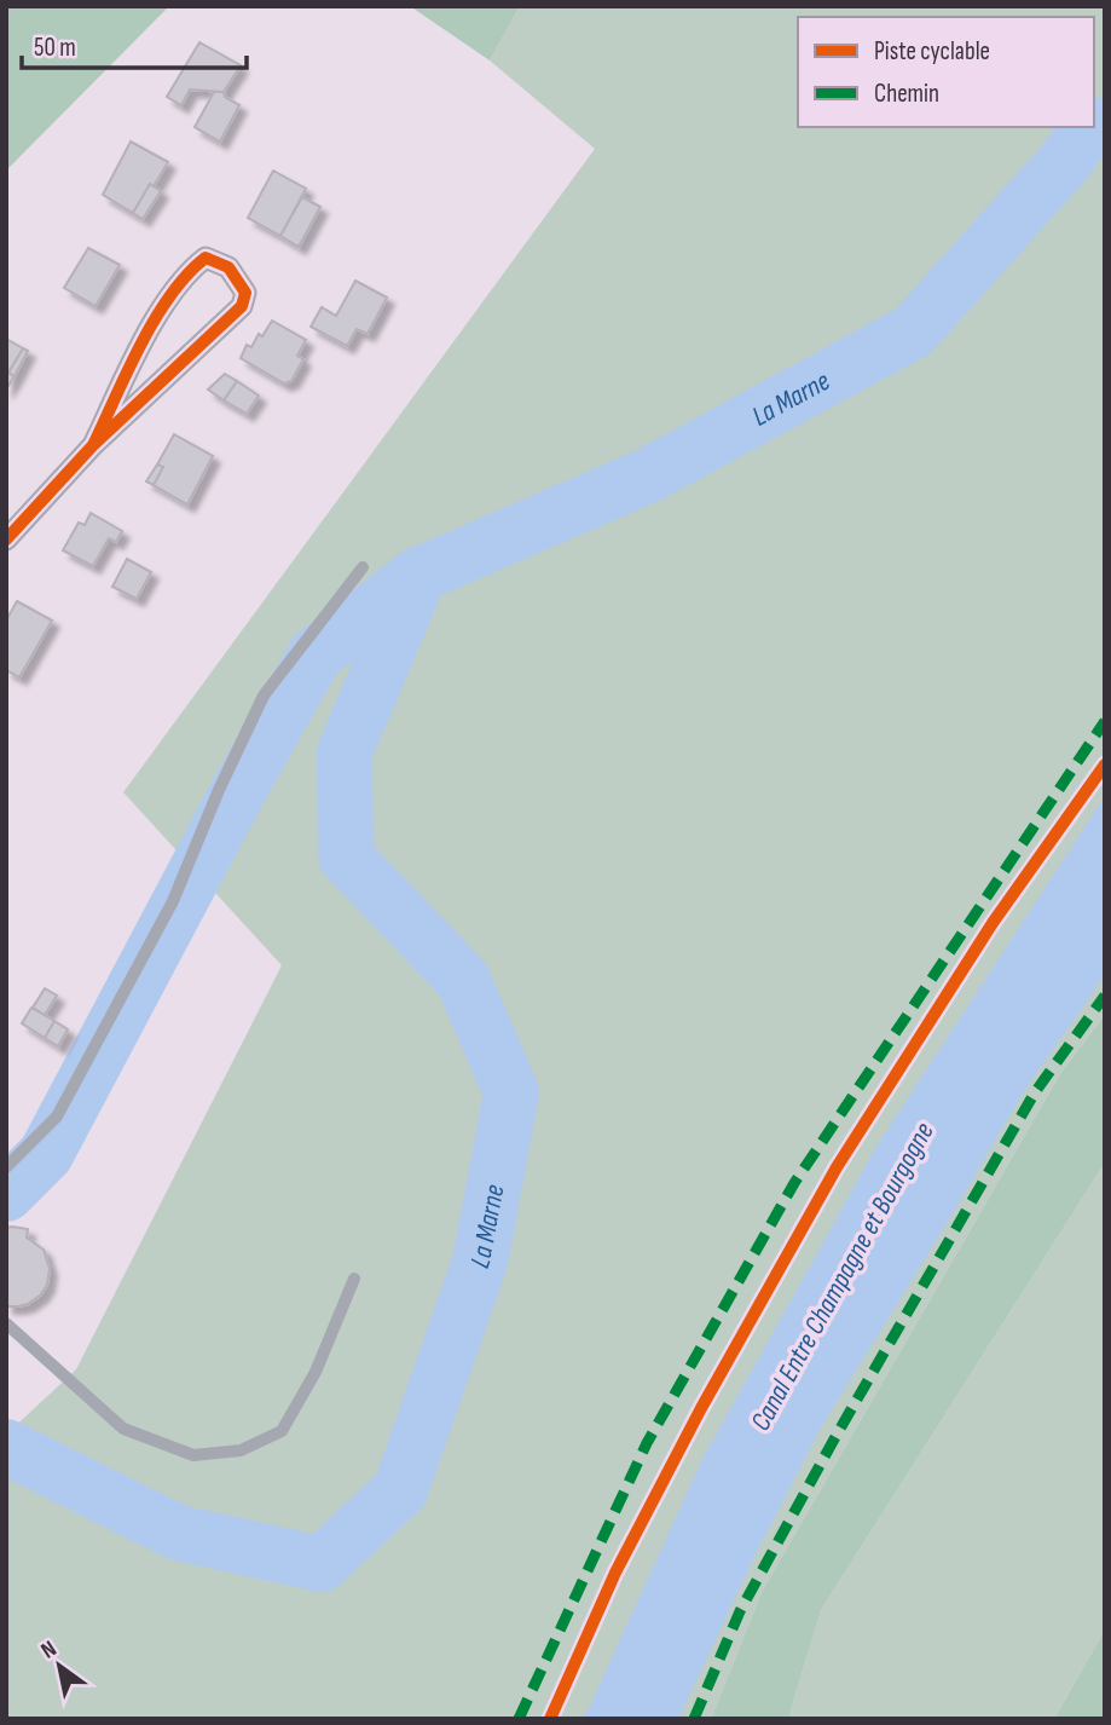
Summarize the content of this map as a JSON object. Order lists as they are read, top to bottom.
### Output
{
  "water": ["La Marne", "Canal Entre Champagne et Bourgogne"],
  "legend": ["Piste cyclable", "Chemin"],
  "scale_bar": "50 m",
  "north": "top left"
}
